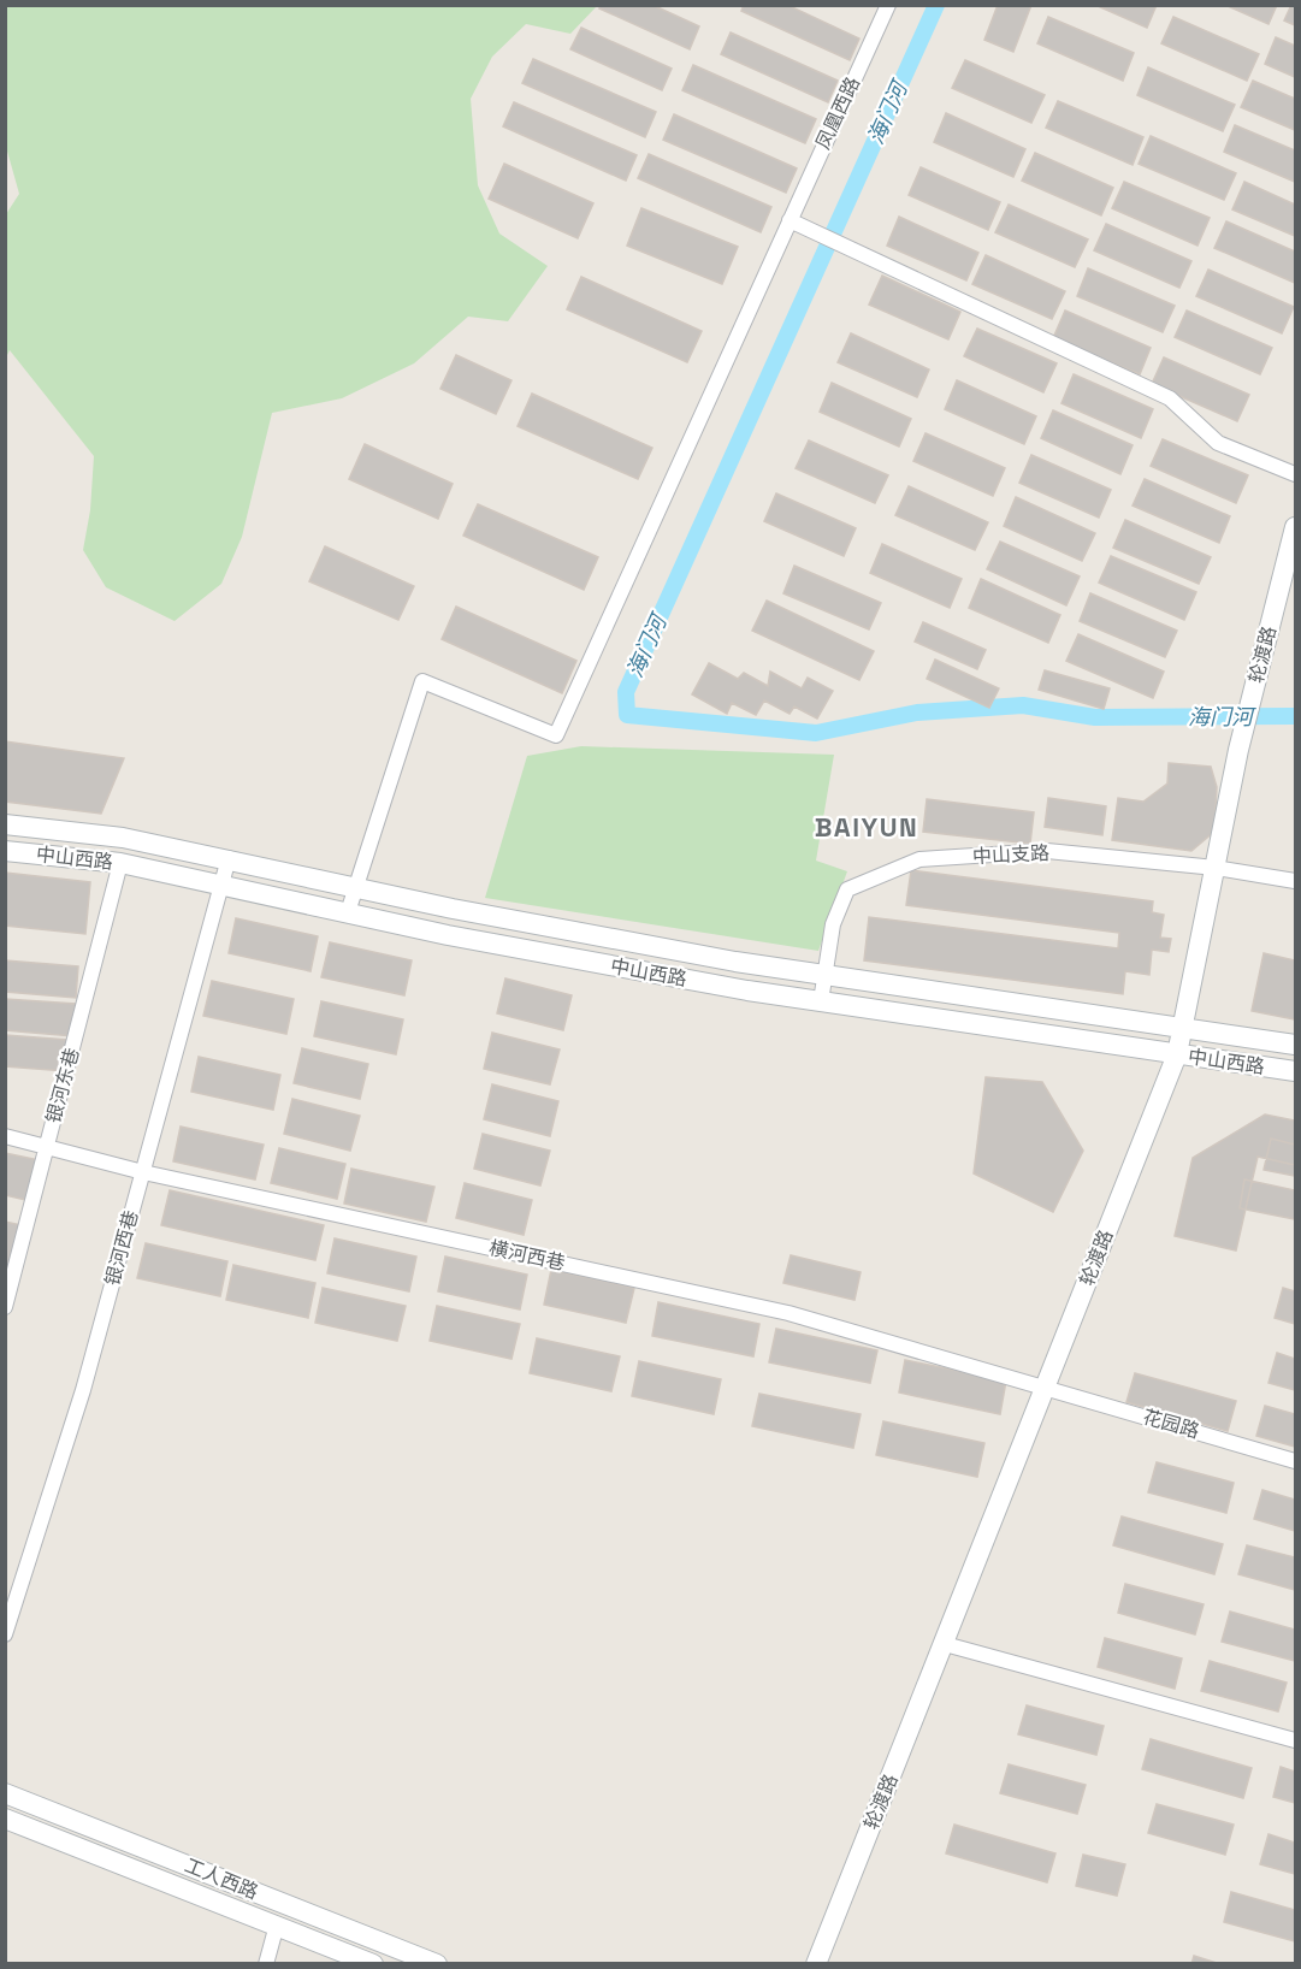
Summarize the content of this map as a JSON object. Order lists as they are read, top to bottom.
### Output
{
  "streets": {
    "main road": ["轮渡路", "中山西路", "工人西路"],
    "street": [
      "凤凰西路",
      "中山支路",
      "银河东巷",
      "银河西巷",
      "横河西巷",
      "花园路"
    ]
  },
  "crossings": [
    ["凤凰西路", "中山西路"],
    ["轮渡路", "中山支路"],
    ["轮渡路", "中山西路"],
    ["轮渡路", "横河西巷"],
    ["轮渡路", "花园路"],
    ["中山支路", "中山西路"],
    ["中山西路", "银河东巷"],
    ["中山西路", "银河西巷"],
    ["银河东巷", "横河西巷"],
    ["银河西巷", "横河西巷"],
    ["横河西巷", "花园路"]
  ],
  "districts": ["BAIYUN"],
  "water": ["海门河"]
}
